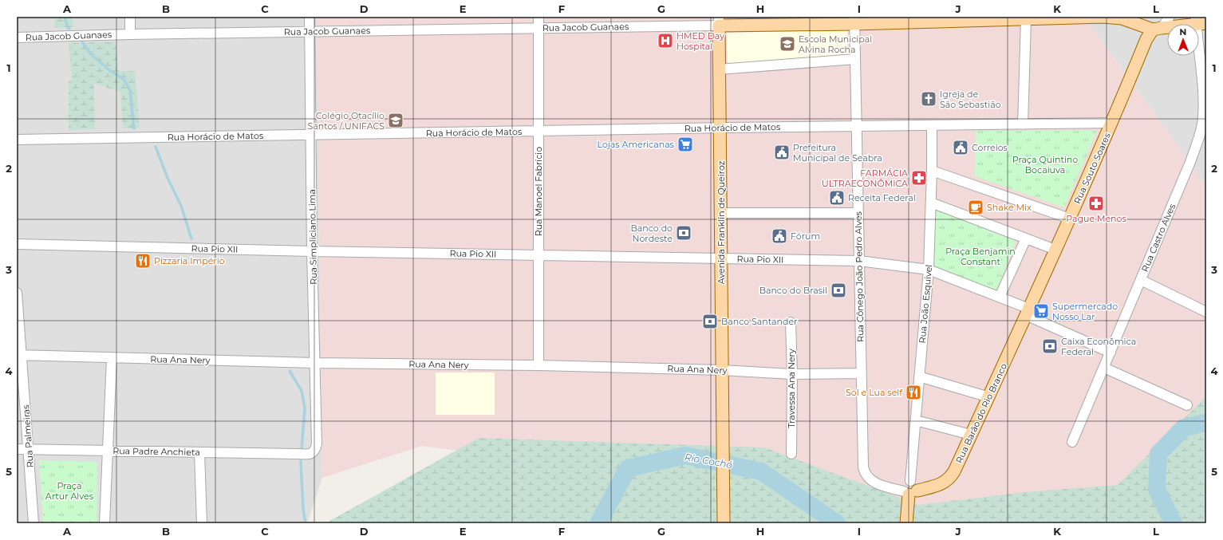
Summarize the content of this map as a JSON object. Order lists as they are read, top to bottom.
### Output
{
  "streets": {
    "main road": [
      "Rua Jacob Guanaes",
      "Rua Souto Soares",
      "Avenida Franklin de Queiroz",
      "Rua João Esquivel",
      "Rua Barão do Rio Branco"
    ],
    "street": [
      "Rua Horácio de Matos",
      "Rua Manoel Fabrício",
      "Rua Simpliciano Lima",
      "Rua Castro Alves",
      "Rua Pio XII",
      "Rua Cônego João Pedro Alves",
      "Rua Ana Nery",
      "Travessa Ana Nery",
      "Rua Palmeiras",
      "Rua Padre Anchieta"
    ]
  },
  "crossings": [
    ["Rua Jacob Guanaes", "Rua Souto Soares"],
    ["Rua Jacob Guanaes", "Rua Manoel Fabrício"],
    ["Rua Jacob Guanaes", "Avenida Franklin de Queiroz"],
    ["Rua Jacob Guanaes", "Rua Simpliciano Lima"],
    ["Rua Jacob Guanaes", "Rua Cônego João Pedro Alves"],
    ["Rua Horácio de Matos", "Rua Manoel Fabrício"],
    ["Rua Horácio de Matos", "Avenida Franklin de Queiroz"],
    ["Rua Horácio de Matos", "Rua Simpliciano Lima"],
    ["Rua Horácio de Matos", "Rua Cônego João Pedro Alves"],
    ["Rua Horácio de Matos", "Rua João Esquivel"],
    ["Rua Souto Soares", "Rua Barão do Rio Branco"],
    ["Rua Manoel Fabrício", "Rua Pio XII"],
    ["Rua Manoel Fabrício", "Rua Ana Nery"],
    ["Avenida Franklin de Queiroz", "Rua Pio XII"],
    ["Avenida Franklin de Queiroz", "Rua Ana Nery"],
    ["Rua Simpliciano Lima", "Rua Pio XII"],
    ["Rua Simpliciano Lima", "Rua Ana Nery"],
    ["Rua Simpliciano Lima", "Rua Padre Anchieta"],
    ["Rua Pio XII", "Rua Cônego João Pedro Alves"],
    ["Rua Pio XII", "Rua João Esquivel"],
    ["Rua Cônego João Pedro Alves", "Rua João Esquivel"],
    ["Rua Cônego João Pedro Alves", "Rua Ana Nery"],
    ["Rua Cônego João Pedro Alves", "Rua Barão do Rio Branco"],
    ["Rua João Esquivel", "Rua Barão do Rio Branco"],
    ["Rua Ana Nery", "Travessa Ana Nery"],
    ["Rua Ana Nery", "Rua Palmeiras"],
    ["Rua Palmeiras", "Rua Padre Anchieta"]
  ],
  "water": ["Rio Cochó"],
  "parks": ["Praça Quintino Bocaiuva", "Praça Benjamin Constant", "Praça Artur Alves"],
  "places": {
    "hospital": ["HMED Day Hospital"],
    "school or university": ["Escola Municipal Alvina Rocha", "Colégio Otacílio Santos / UNIFACS"],
    "church": ["Igreja de São Sebastião"],
    "supermarket": ["Lojas Americanas", "Supermercado Nosso Lar"],
    "public building": [
      "Correios",
      "Prefeitura Municipal de Seabra",
      "Receita Federal",
      "Fórum"
    ],
    "pharmacy": ["FARMÁCIA ULTRAECONÔMICA", "Pague Menos"],
    "cafe": ["Shake Mix"],
    "bank": [
      "Banco do Nordeste",
      "Banco do Brasil",
      "Banco Santander",
      "Caixa Econômica Federal"
    ],
    "restaurant": ["Pizzaria Império", "Sol e Lua self"]
  },
  "north": "top",
  "grid": {
    "columns": [
      "A",
      "B",
      "C",
      "D",
      "E",
      "F",
      "G",
      "H",
      "I",
      "J",
      "K",
      "L"
    ],
    "rows": [
      "1",
      "2",
      "3",
      "4",
      "5"
    ]
  }
}
